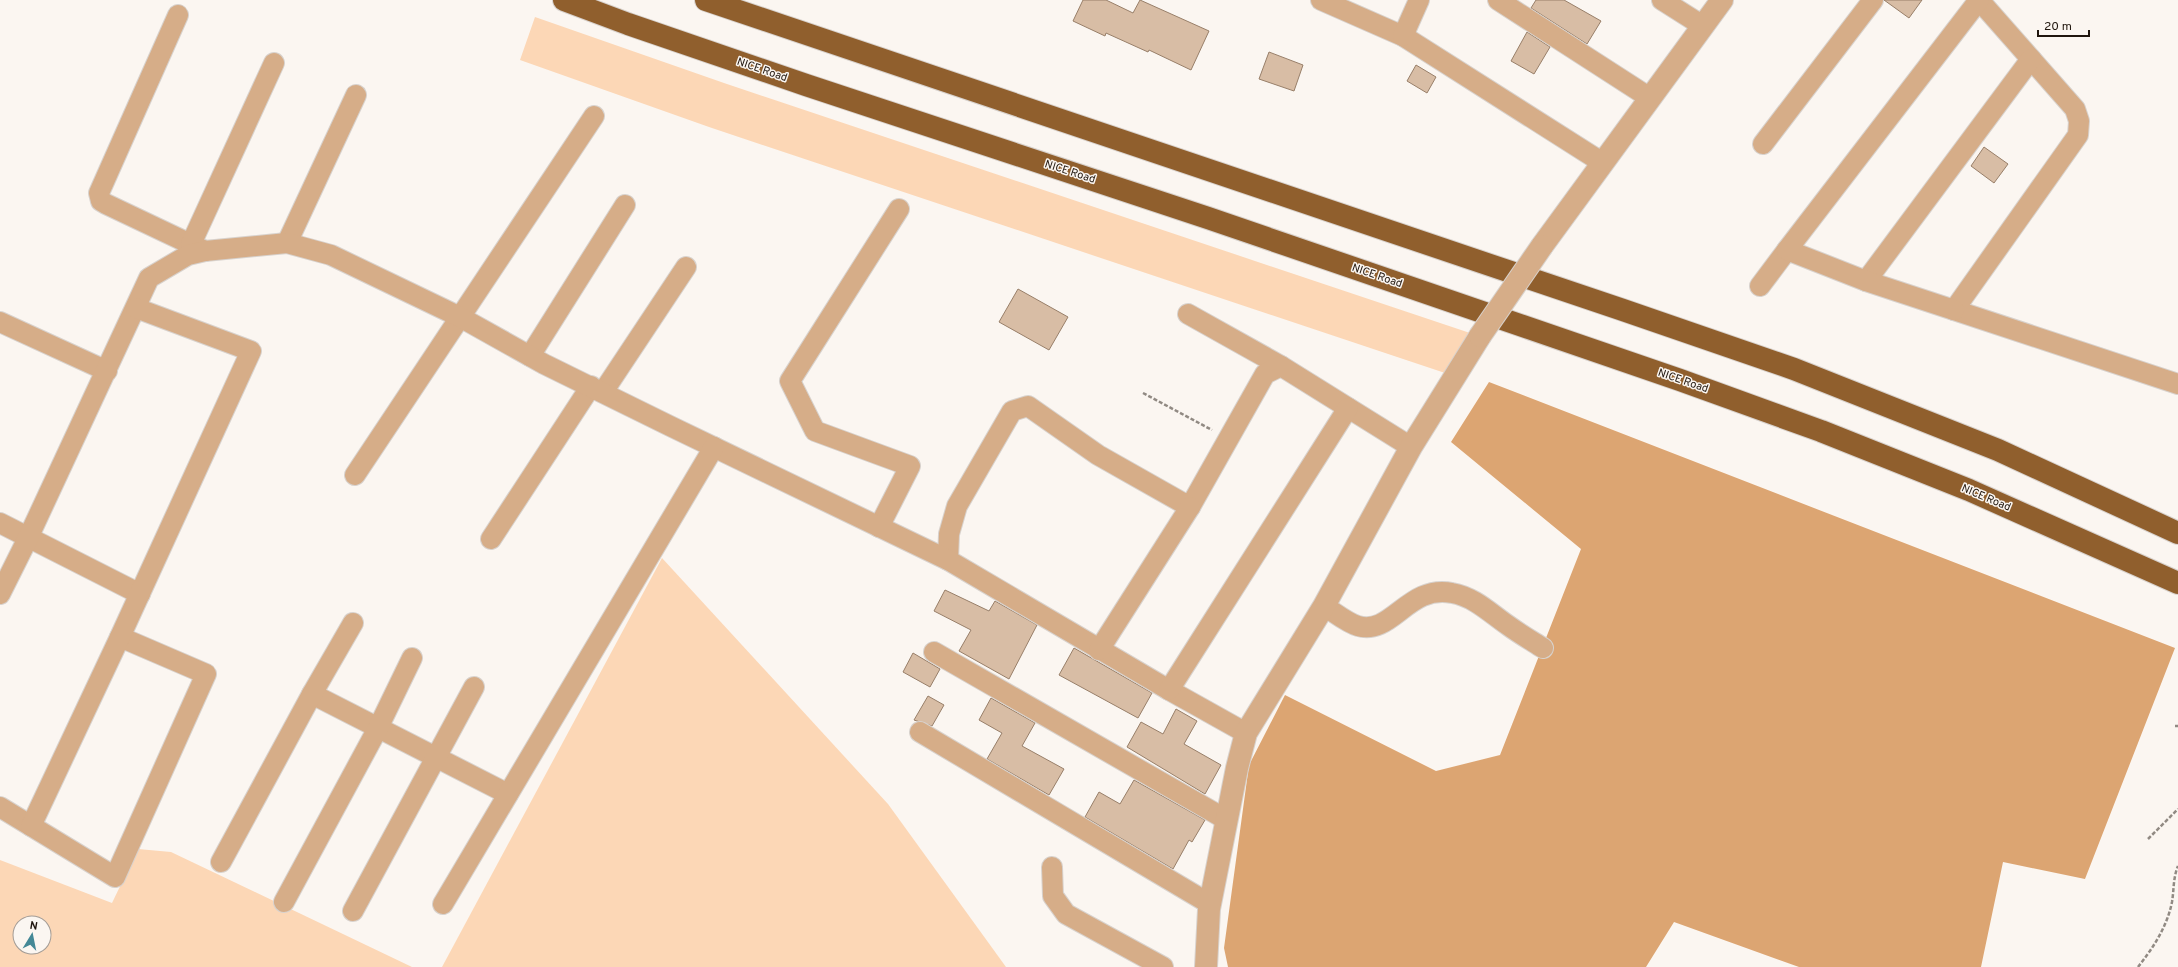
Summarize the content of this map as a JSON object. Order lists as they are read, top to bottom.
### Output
{
  "streets": {
    "highway": ["NICE Road"]
  },
  "scale_bar": "20 m",
  "north": "top"
}
